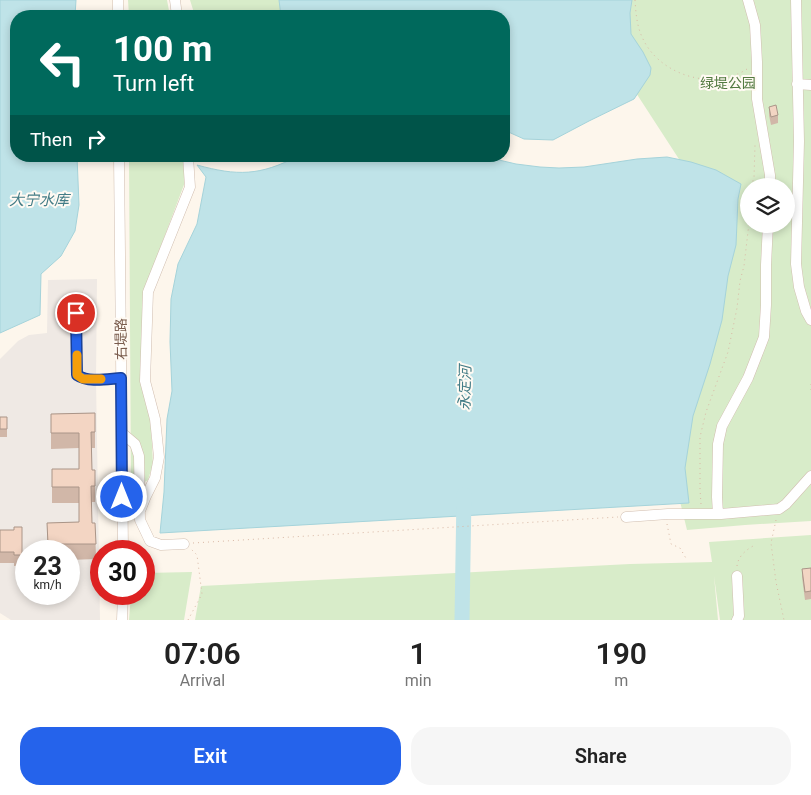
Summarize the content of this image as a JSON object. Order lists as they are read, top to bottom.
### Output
{
  "streets": {
    "street": ["右堤路"]
  },
  "water": ["大宁水库", "永定河"],
  "parks": ["绿堤公园"],
  "page": {
    "turn": ["100 m", "Turn left"],
    "then": "Then",
    "speed": "23 km/h",
    "limit": "30",
    "eta": [
      "07:06",
      "Arrival",
      "1",
      "min",
      "190",
      "m"
    ],
    "buttons": ["Exit", "Share"]
  }
}
